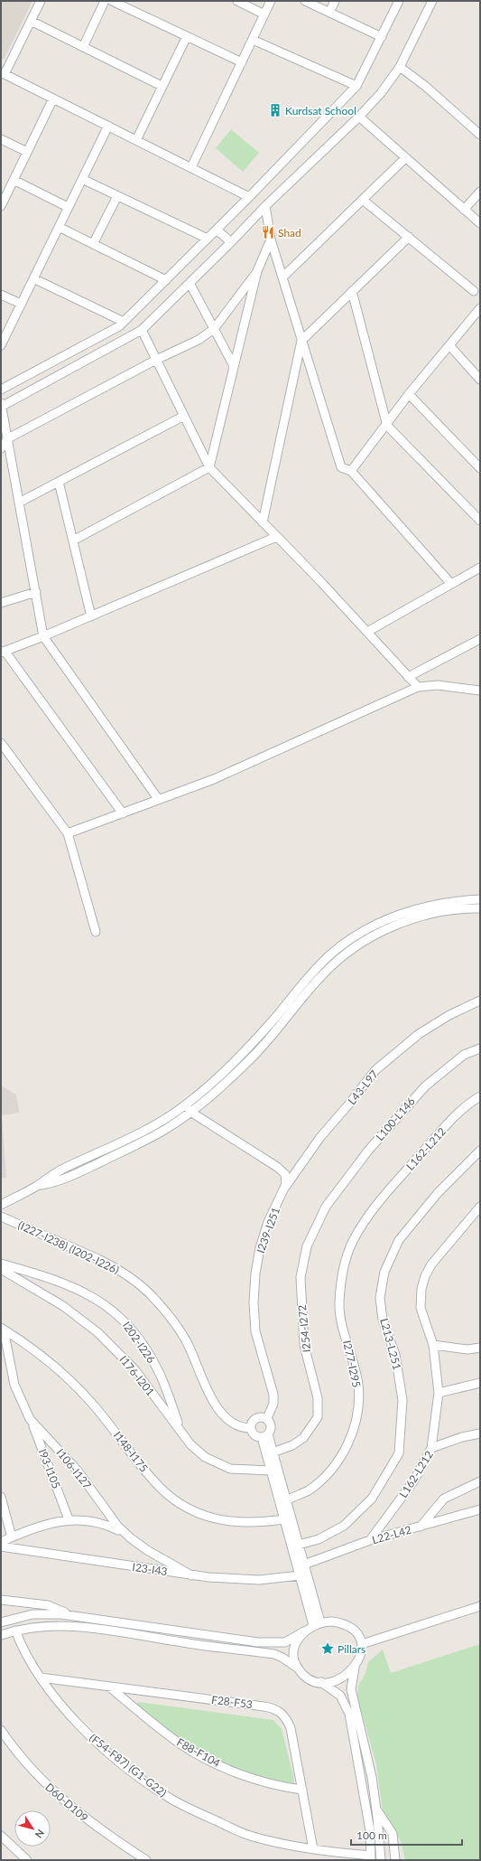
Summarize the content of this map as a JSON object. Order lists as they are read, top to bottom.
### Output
{
  "streets": {
    "street": [
      "L43-L97",
      "L100-L146",
      "L162-L212",
      "I239-I251",
      "(I227-I238) (I202-I226)",
      "I254-I272",
      "I202-I226",
      "L213-L251",
      "I277-I295",
      "I176-I201",
      "I148-I175",
      "I93-I105",
      "I106-I127",
      "L22-L42",
      "I23-I43",
      "F28-F53",
      "F88-F104",
      "(F54-F87) (G1-G22)",
      "D60-D109"
    ]
  },
  "crossings": [
    ["L43-L97", "I239-I251"],
    ["L100-L146", "I254-I272"],
    ["L162-L212", "I277-I295"],
    ["L162-L212", "L22-L42"],
    ["I239-I251", "(I227-I238) (I202-I226)"],
    ["I202-I226", "I176-I201"],
    ["I148-I175", "I106-I127"],
    ["I93-I105", "I106-I127"],
    ["I106-I127", "I23-I43"],
    ["F28-F53", "F88-F104"],
    ["F28-F53", "(F54-F87) (G1-G22)"]
  ],
  "places": {
    "building": ["Kurdsat School"],
    "restaurant": ["Shad"],
    "place": ["Pillars"]
  },
  "scale_bar": "100 m",
  "north": "bottom right"
}
